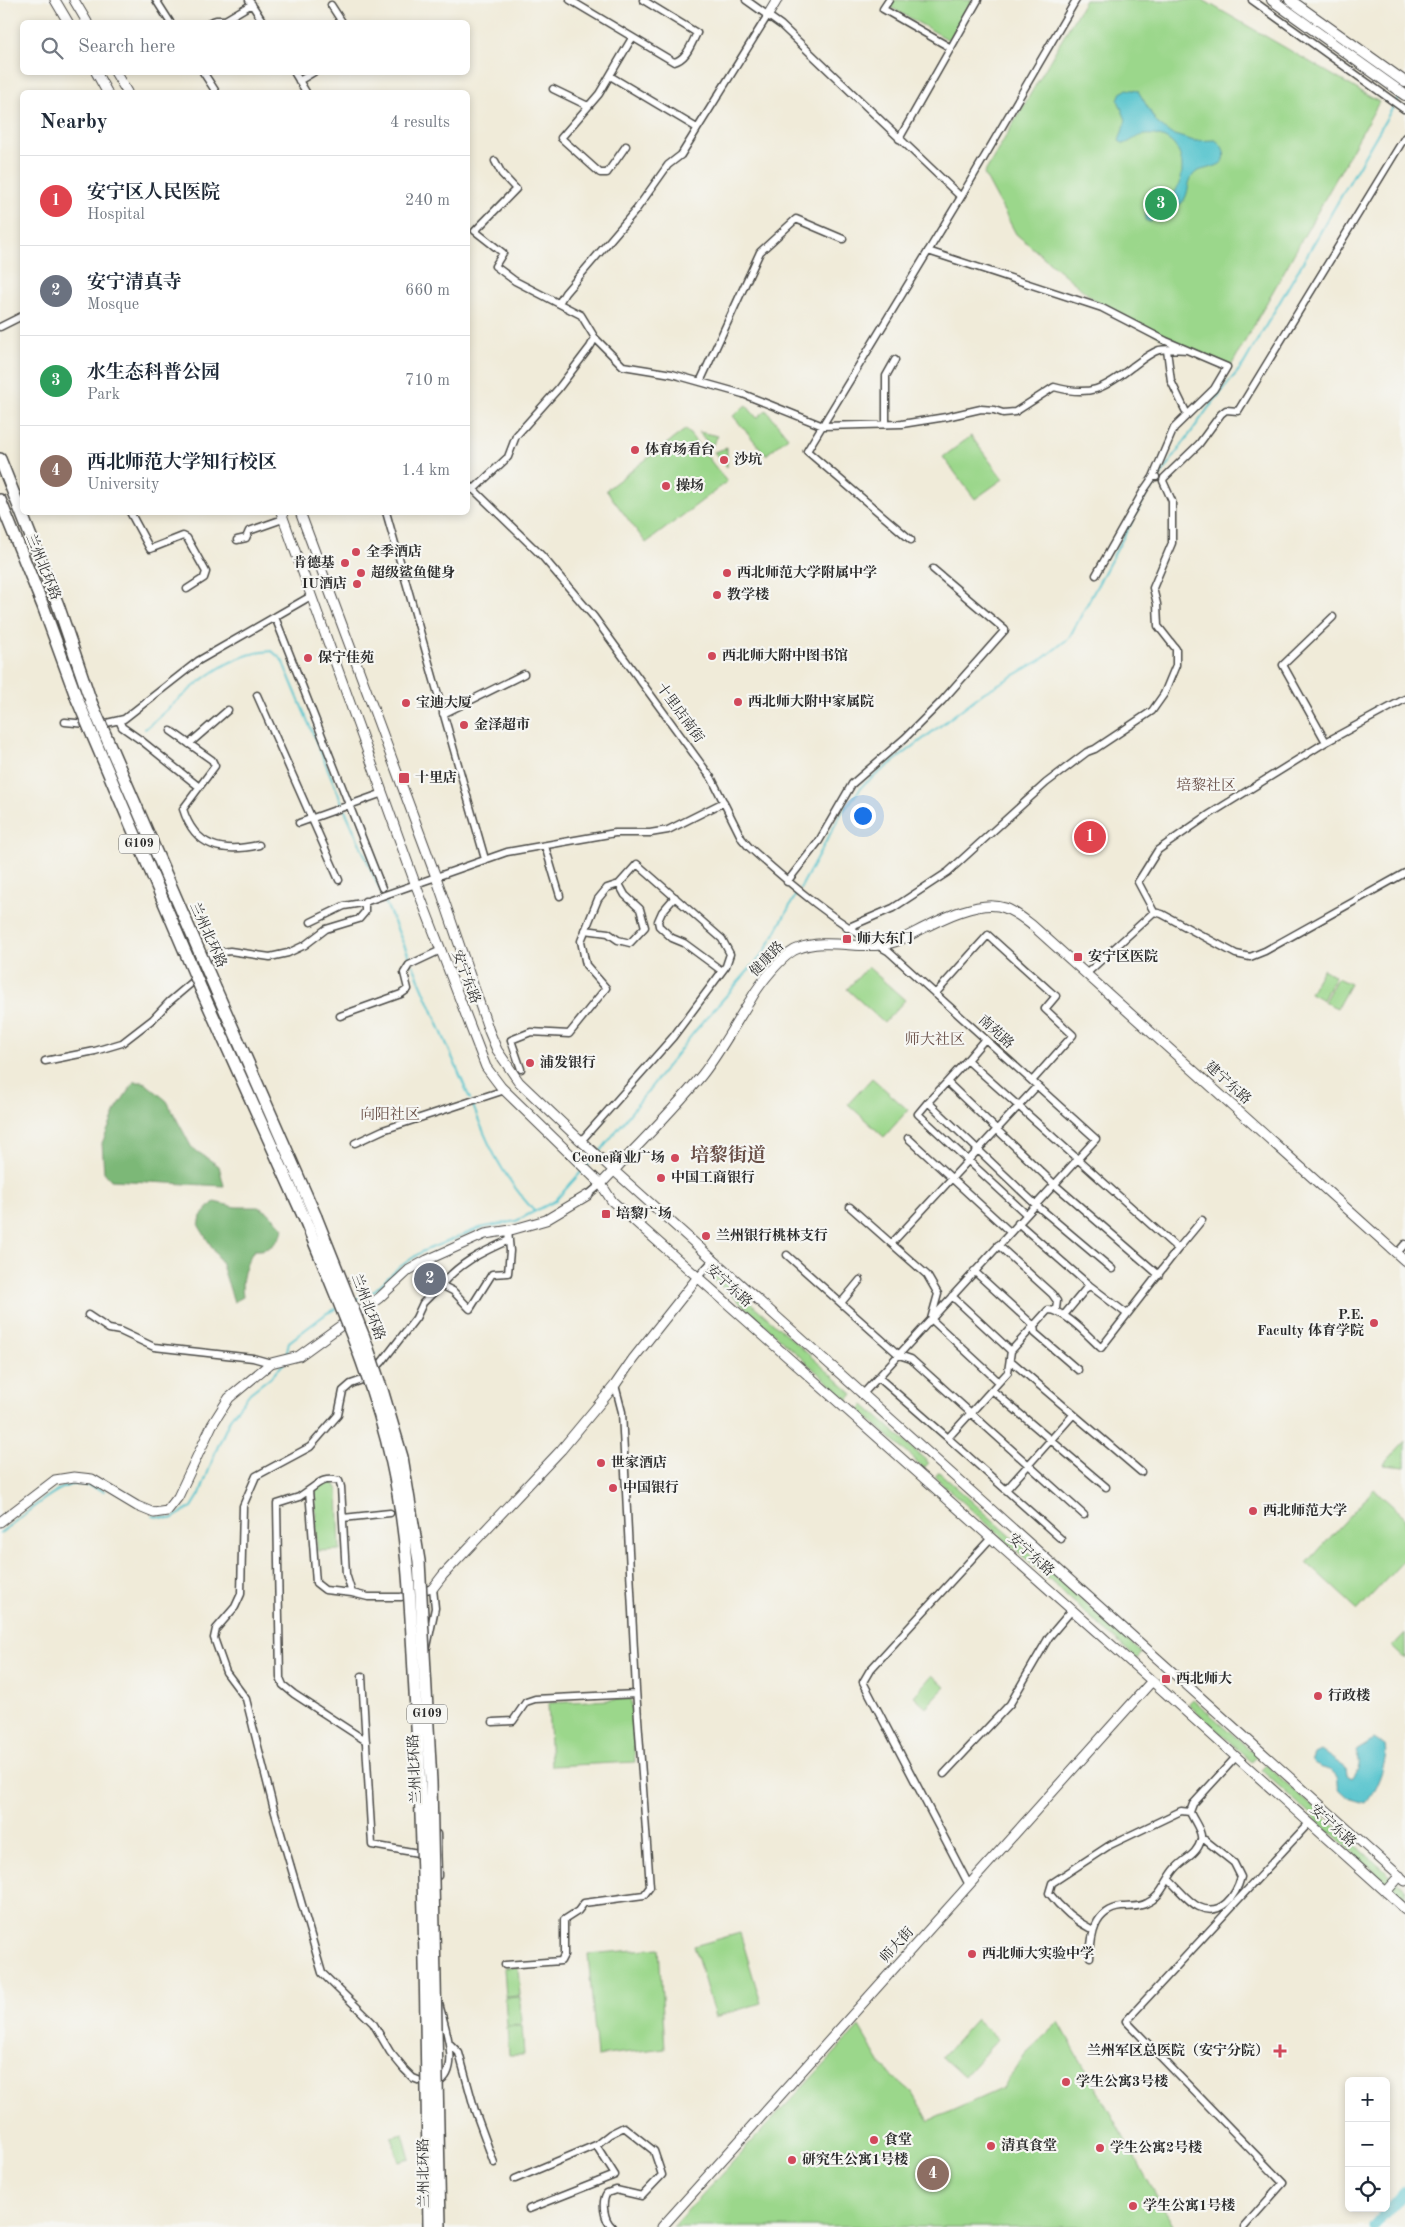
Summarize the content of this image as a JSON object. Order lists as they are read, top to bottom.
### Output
{
  "streets": {
    "highway": ["兰州北环路", "G109"],
    "main road": [
      "健康路",
      "安宁东路",
      "建宁东路",
      "师大街"
    ],
    "street": ["十里店南街", "南苑路"]
  },
  "crossings": [
    ["十里店南街", "健康路"],
    ["十里店南街", "南苑路"],
    ["健康路", "安宁东路"],
    ["健康路", "南苑路"],
    ["健康路", "建宁东路"],
    ["安宁东路", "师大街"]
  ],
  "districts": [
    "培黎社区",
    "师大社区",
    "向阳社区",
    "培黎街道"
  ],
  "places": {
    "other": [
      "体育场看台",
      "沙坑",
      "操场",
      "全季酒店",
      "肯德基",
      "超级鲨鱼健身",
      "西北师范大学附属中学",
      "IU酒店",
      "教学楼",
      "西北师大附中图书馆",
      "保宁佳苑",
      "西北师大附中家属院",
      "宝迪大厦",
      "金泽超市",
      "浦发银行",
      "Ceone商业广场",
      "中国工商银行",
      "兰州银行桃林支行",
      "P.E. Faculty 体育学院",
      "世家酒店",
      "中国银行",
      "西北师范大学",
      "行政楼",
      "西北师大实验中学",
      "学生公寓3号楼",
      "食堂",
      "清真食堂",
      "学生公寓2号楼",
      "研究生公寓1号楼",
      "学生公寓1号楼"
    ],
    "transit": [
      "十里店",
      "师大东门",
      "安宁区医院",
      "培黎广场",
      "西北师大"
    ],
    "health": ["兰州军区总医院（安宁分院）"]
  },
  "page": {
    "search": "Search here",
    "heading": ["Nearby", "4 results"],
    "list": [
      {
        "mark": "1",
        "name": "安宁区人民医院",
        "note": "Hospital",
        "value": "240 m"
      },
      {
        "mark": "2",
        "name": "安宁清真寺",
        "note": "Mosque",
        "value": "660 m"
      },
      {
        "mark": "3",
        "name": "水生态科普公园",
        "note": "Park",
        "value": "710 m"
      },
      {
        "mark": "4",
        "name": "西北师范大学知行校区",
        "note": "University",
        "value": "1.4 km"
      }
    ],
    "pins": [
      "3",
      "1",
      "2",
      "4"
    ],
    "map_buttons": ["+", "−"]
  }
}
